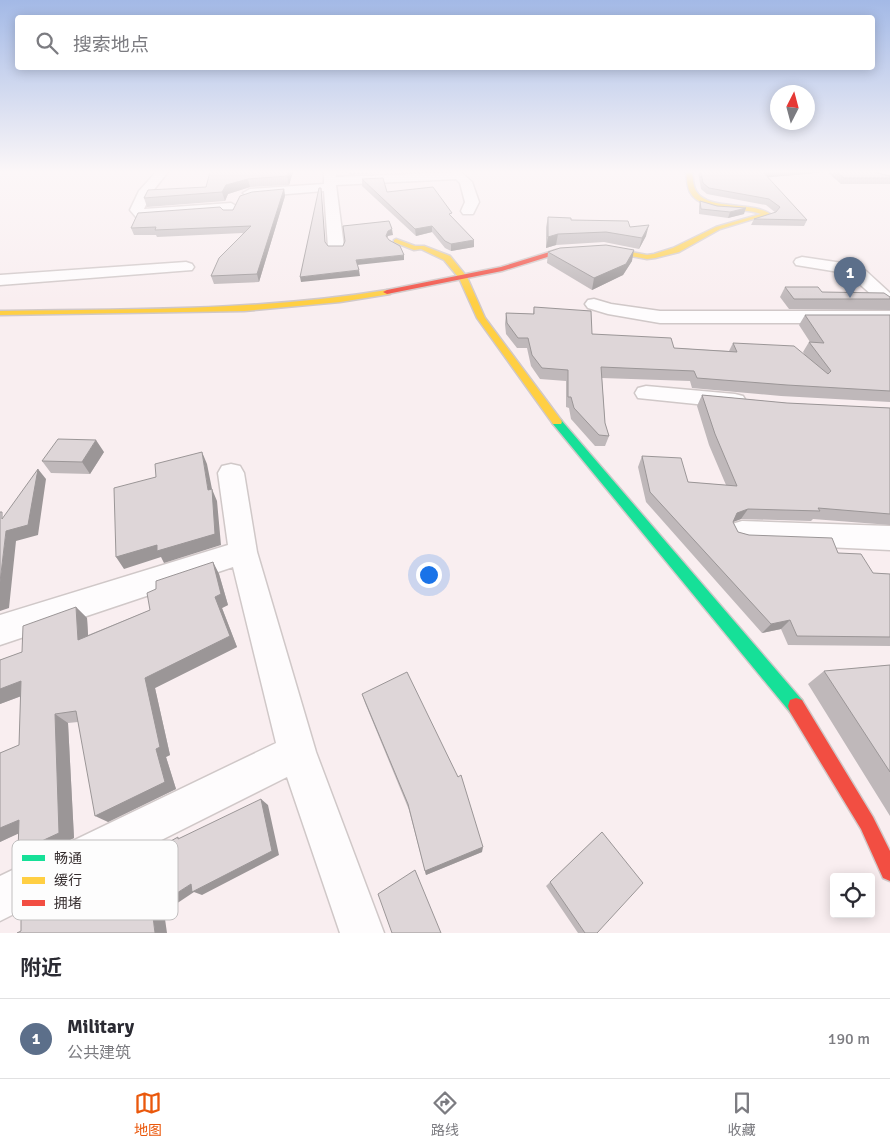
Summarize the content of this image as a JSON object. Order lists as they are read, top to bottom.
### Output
{
  "legend": ["畅通", "缓行", "拥堵"],
  "north": "top",
  "page": {
    "search": "搜索地点",
    "pins": "1",
    "heading": "附近",
    "list": [
      {
        "mark": "1",
        "name": "Military",
        "note": "公共建筑",
        "value": "190 m"
      }
    ],
    "nav": ["地图", "路线", "收藏"]
  }
}
